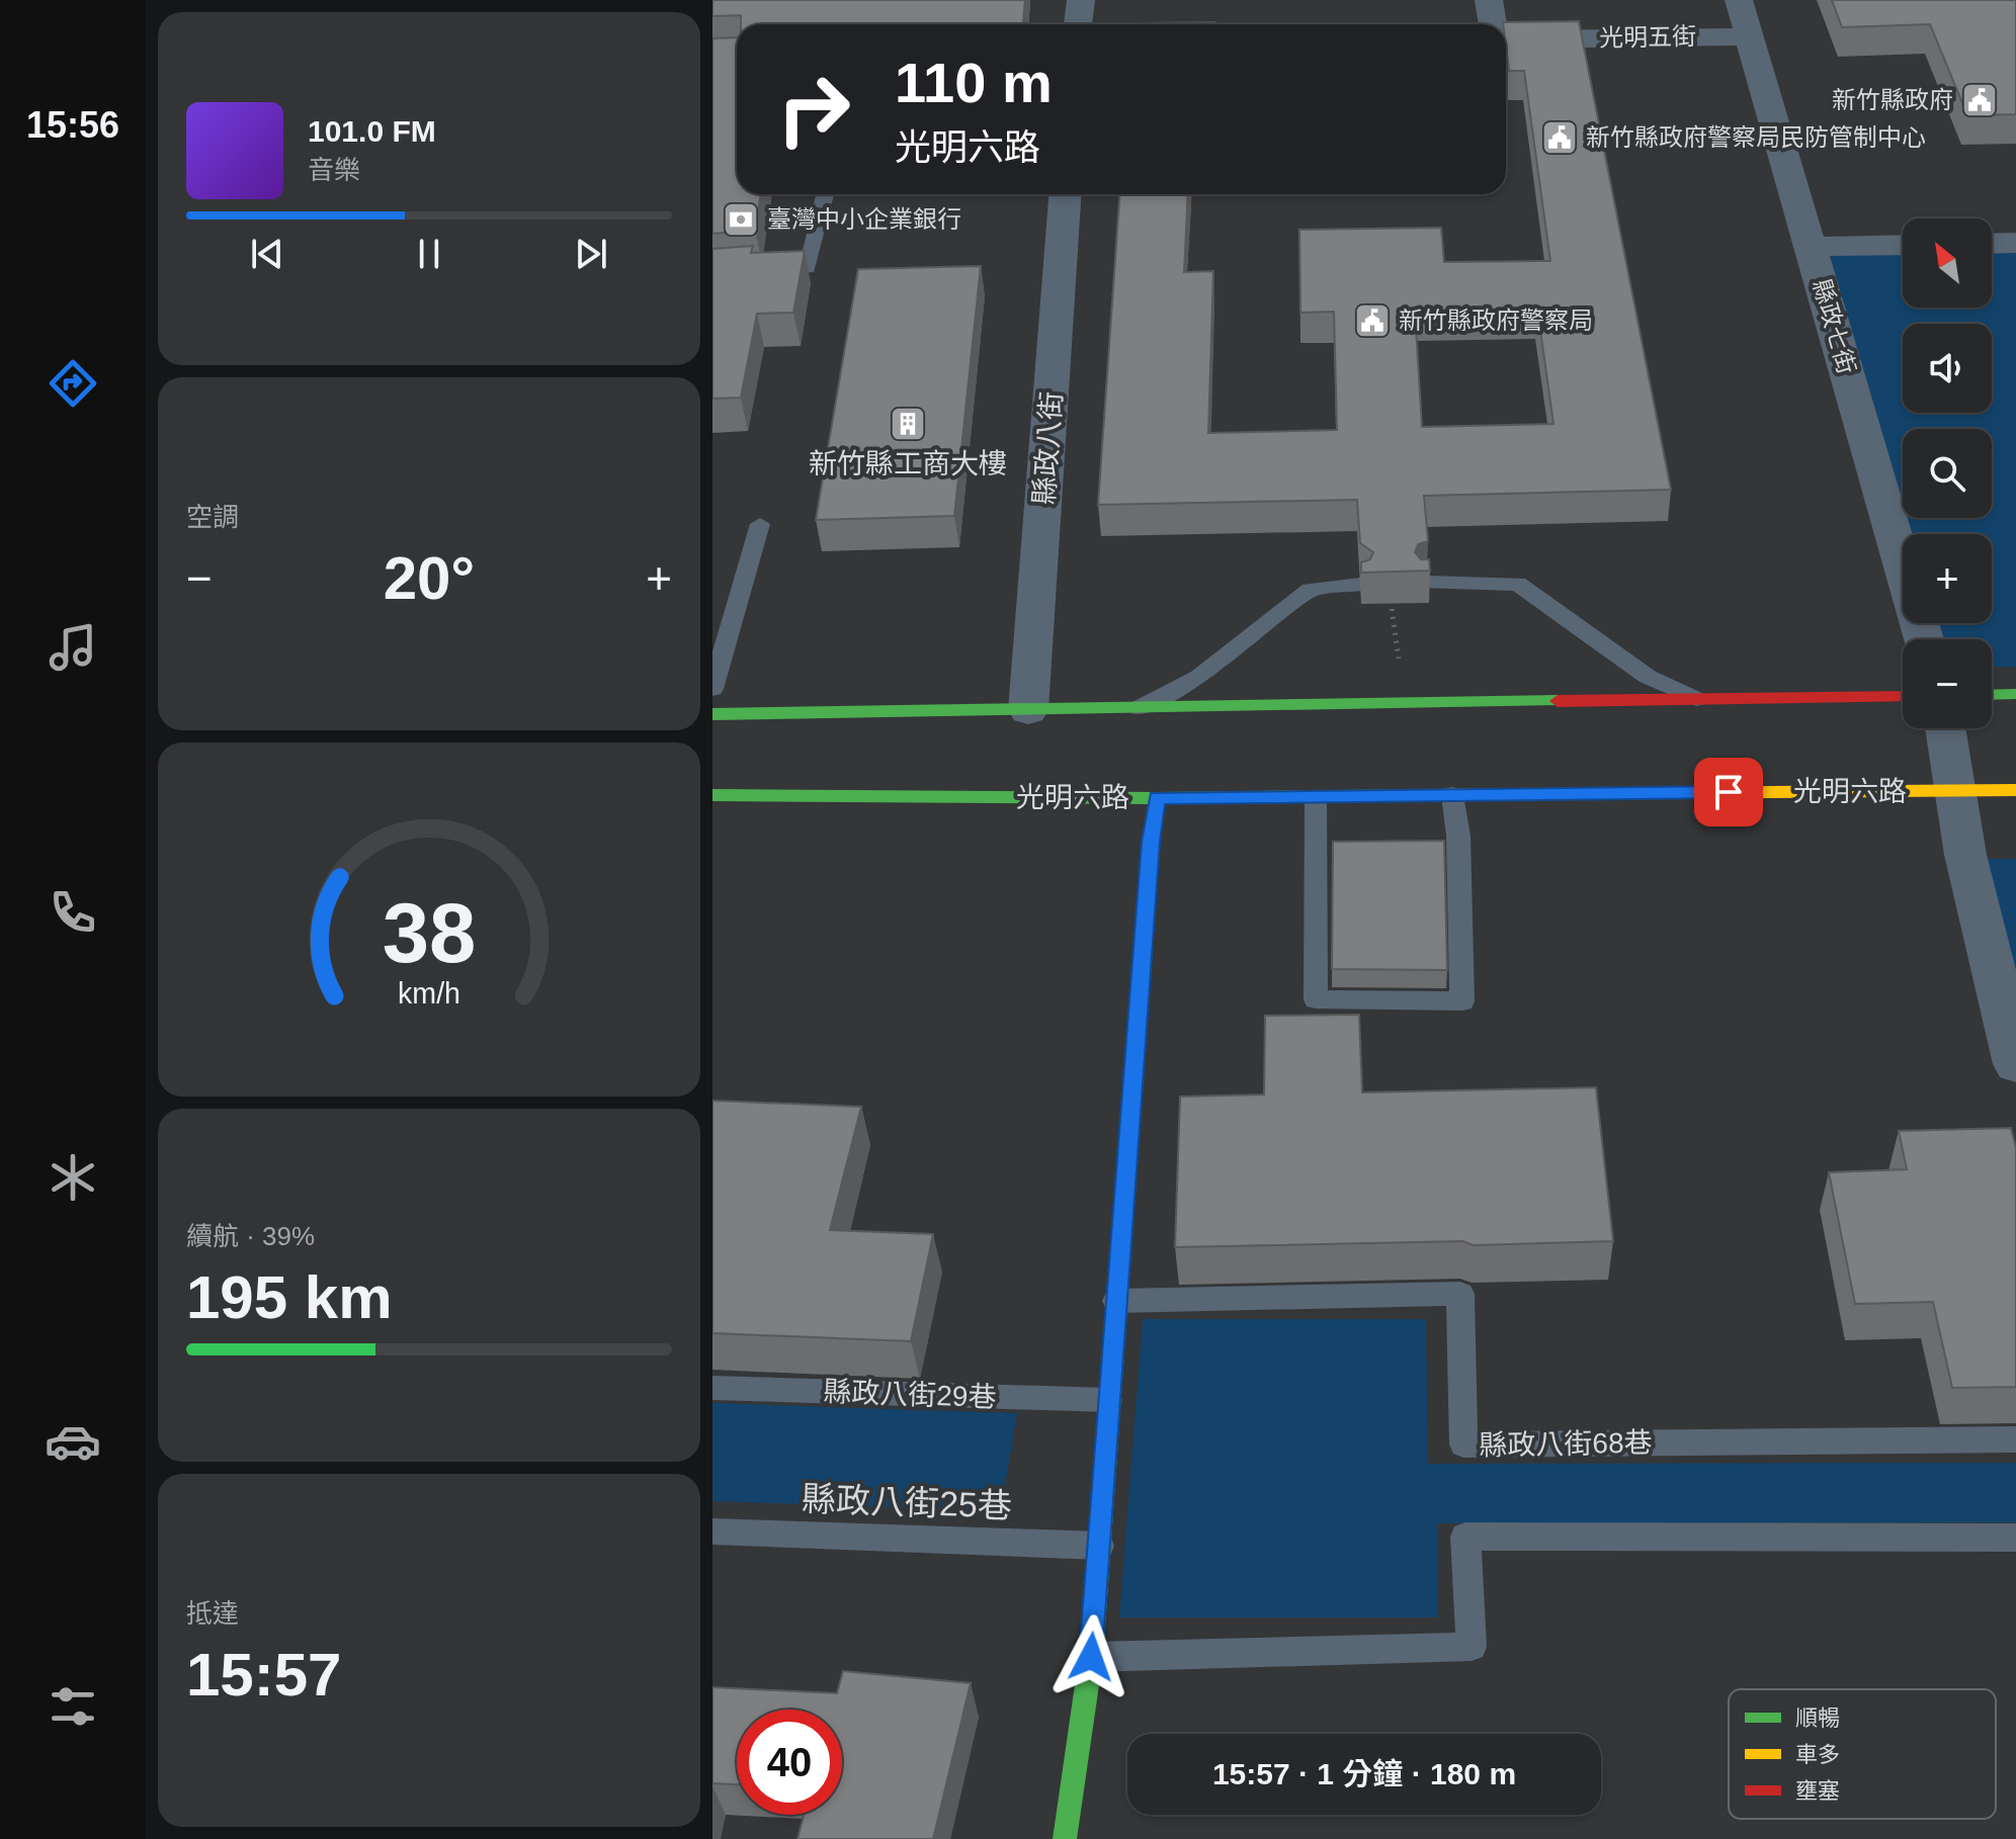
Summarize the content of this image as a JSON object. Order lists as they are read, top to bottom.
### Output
{
  "streets": {
    "main road": ["光明六路"],
    "street": ["光明五街", "縣政七街", "縣政八街"],
    "lane": ["縣政八街29巷", "縣政八街68巷", "縣政八街25巷"]
  },
  "crossings": [
    ["光明五街", "縣政七街"]
  ],
  "places": {
    "public building": ["新竹縣政府", "新竹縣政府警察局民防管制中心", "新竹縣政府警察局"],
    "bank": ["臺灣中小企業銀行"],
    "building": ["新竹縣工商大樓"]
  },
  "legend": ["順暢", "車多", "壅塞"],
  "north": "top left",
  "page": {
    "tabs": "15:56",
    "turn": ["110 m", "光明六路"],
    "song": ["101.0 FM", "音樂"],
    "map_buttons": ["+", "−"],
    "tile": [
      "空調",
      ["續航 · 39%", "195 km"],
      ["抵達", "15:57"]
    ],
    "heat": ["−", "20°", "+"],
    "limit": "40",
    "trip": "15:57 · 1 分鐘 · 180 m",
    "gauge": ["38", "km/h"]
  }
}
